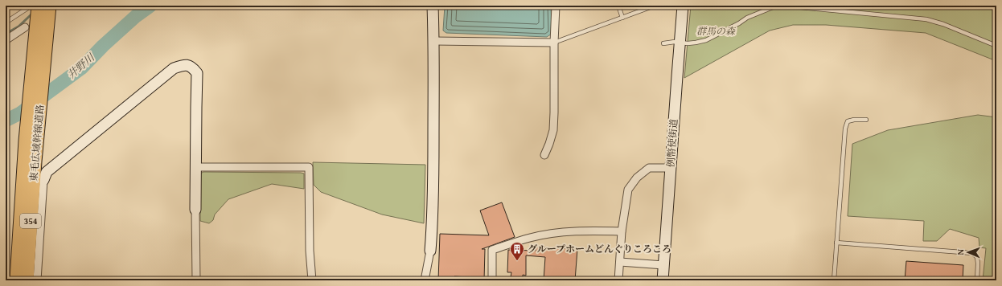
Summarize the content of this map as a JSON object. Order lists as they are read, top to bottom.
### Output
{
  "streets": {
    "highway": ["東毛広域幹線道路", "354"],
    "street": ["例幣使街道"]
  },
  "water": ["井野川"],
  "parks": ["群馬の森"],
  "places": {
    "building": ["グループホームどんぐりころころ"]
  },
  "north": "left"
}
